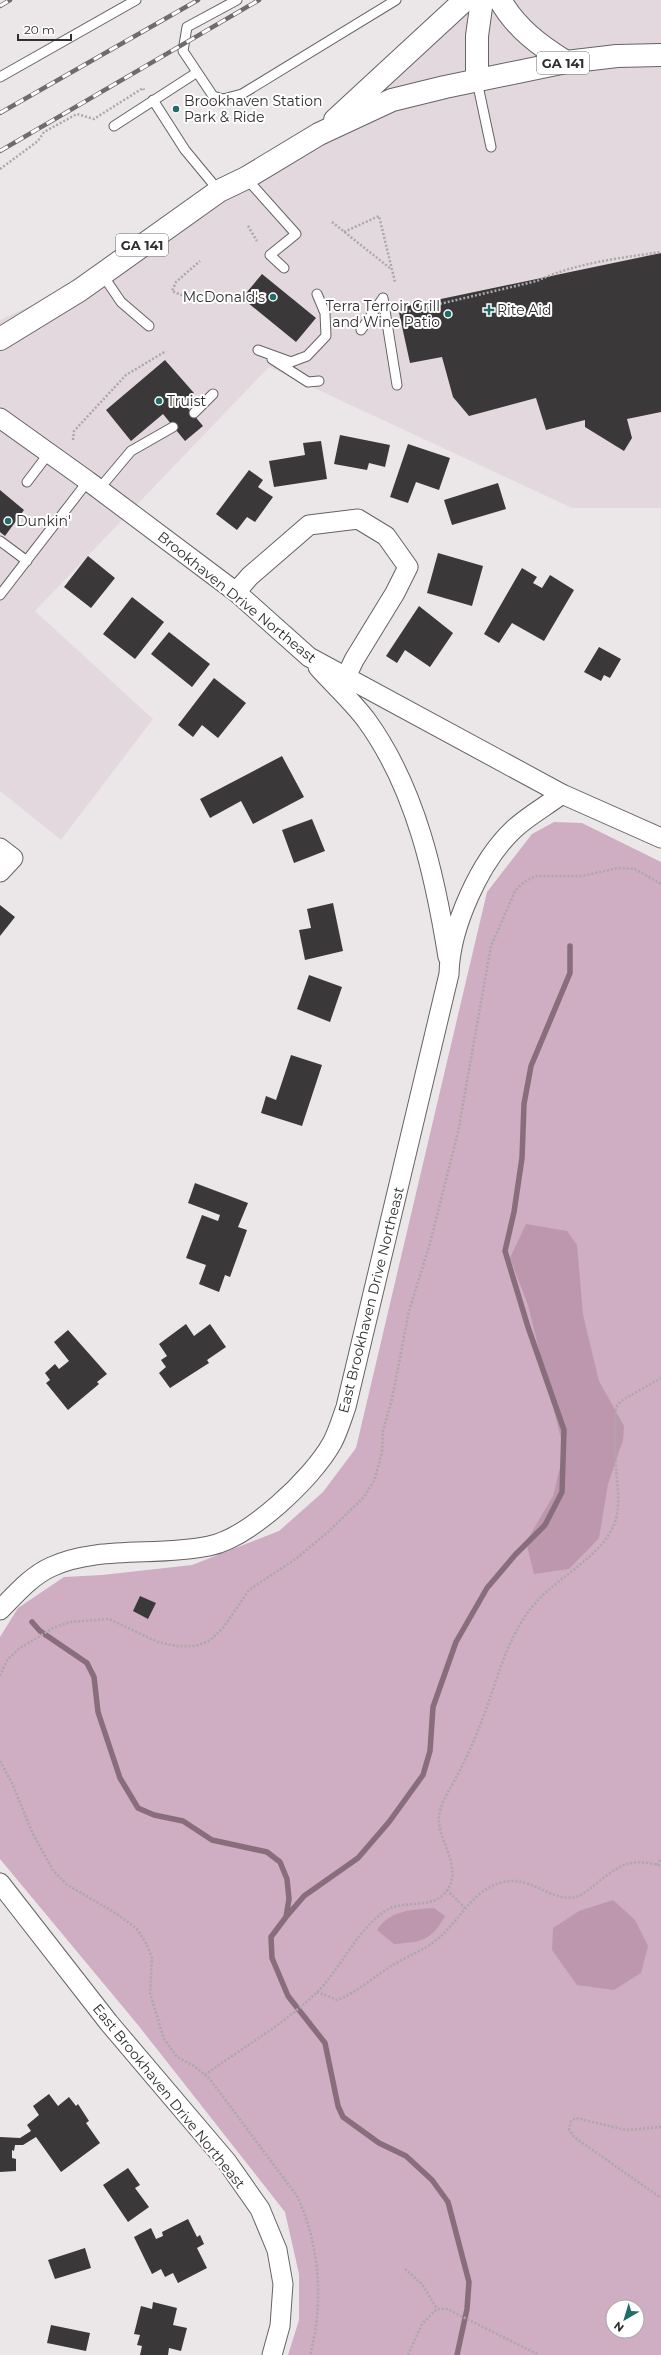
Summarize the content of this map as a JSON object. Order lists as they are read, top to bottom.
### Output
{
  "streets": {
    "main road": ["GA 141"],
    "street": ["Brookhaven Drive Northeast", "East Brookhaven Drive Northeast"]
  },
  "crossings": [
    ["Brookhaven Drive Northeast", "East Brookhaven Drive Northeast"]
  ],
  "places": {
    "other": [
      "Brookhaven Station Park & Ride",
      "McDonald's",
      "Terra Terroir Grill and Wine Patio",
      "Truist",
      "Dunkin'"
    ],
    "health": ["Rite Aid"]
  },
  "scale_bar": "20 m",
  "north": "bottom left"
}
